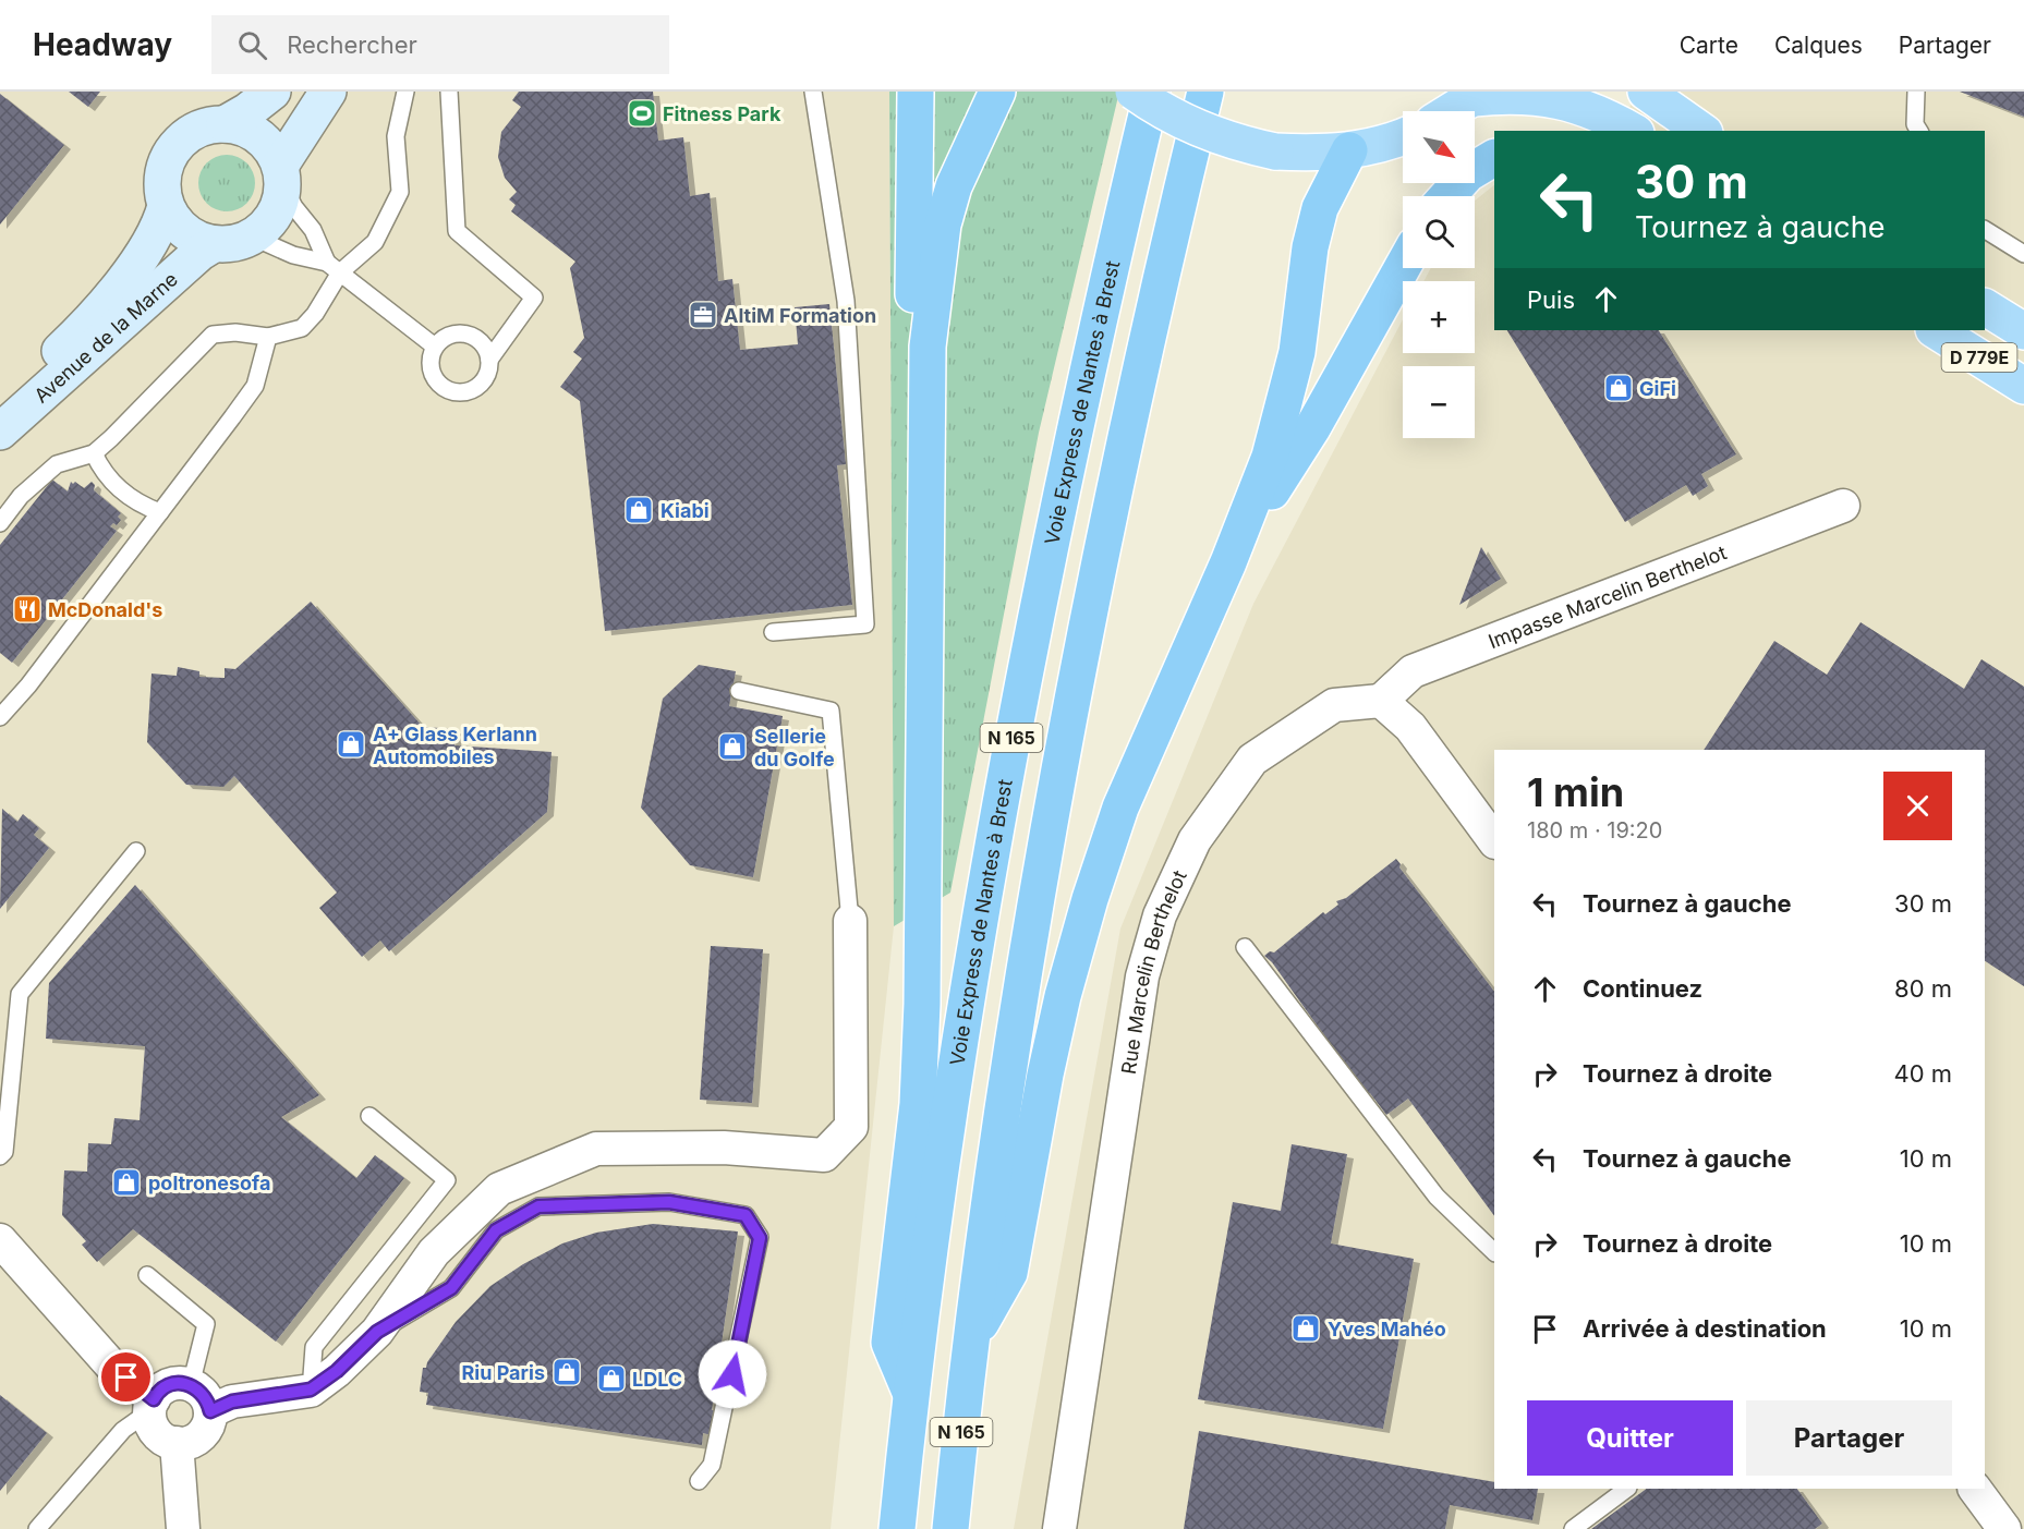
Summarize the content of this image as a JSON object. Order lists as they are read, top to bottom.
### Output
{
  "streets": {
    "highway": ["Voie Express de Nantes à Brest", "N 165"],
    "main road": ["Avenue de la Marne", "D 779E"],
    "street": ["Impasse Marcelin Berthelot", "Rue Marcelin Berthelot"]
  },
  "crossings": [
    ["Impasse Marcelin Berthelot", "Rue Marcelin Berthelot"]
  ],
  "places": {
    "sports": ["Fitness Park"],
    "office": ["AltiM Formation"],
    "shop": [
      "GiFi",
      "Kiabi",
      "A+ Glass Kerlann Automobiles",
      "Sellerie du Golfe",
      "poltronesofa",
      "Yves Mahéo",
      "Riu Paris",
      "LDLC"
    ],
    "restaurant": ["McDonald's"]
  },
  "north": "bottom right",
  "page": {
    "header": "Headway",
    "search": "Rechercher",
    "nav": ["Carte", "Calques", "Partager"],
    "map_buttons": ["+", "−"],
    "turn": ["30 m", "Tournez à gauche"],
    "then": "Puis",
    "heading": ["1 min", "180 m · 19:20"],
    "list": [
      {
        "name": "Tournez à gauche",
        "value": "30 m"
      },
      {
        "name": "Continuez",
        "value": "80 m"
      },
      {
        "name": "Tournez à droite",
        "value": "40 m"
      },
      {
        "name": "Tournez à gauche",
        "value": "10 m"
      },
      {
        "name": "Tournez à droite",
        "value": "10 m"
      },
      {
        "name": "Arrivée à destination",
        "value": "10 m"
      }
    ],
    "buttons": ["Quitter", "Partager"]
  }
}
